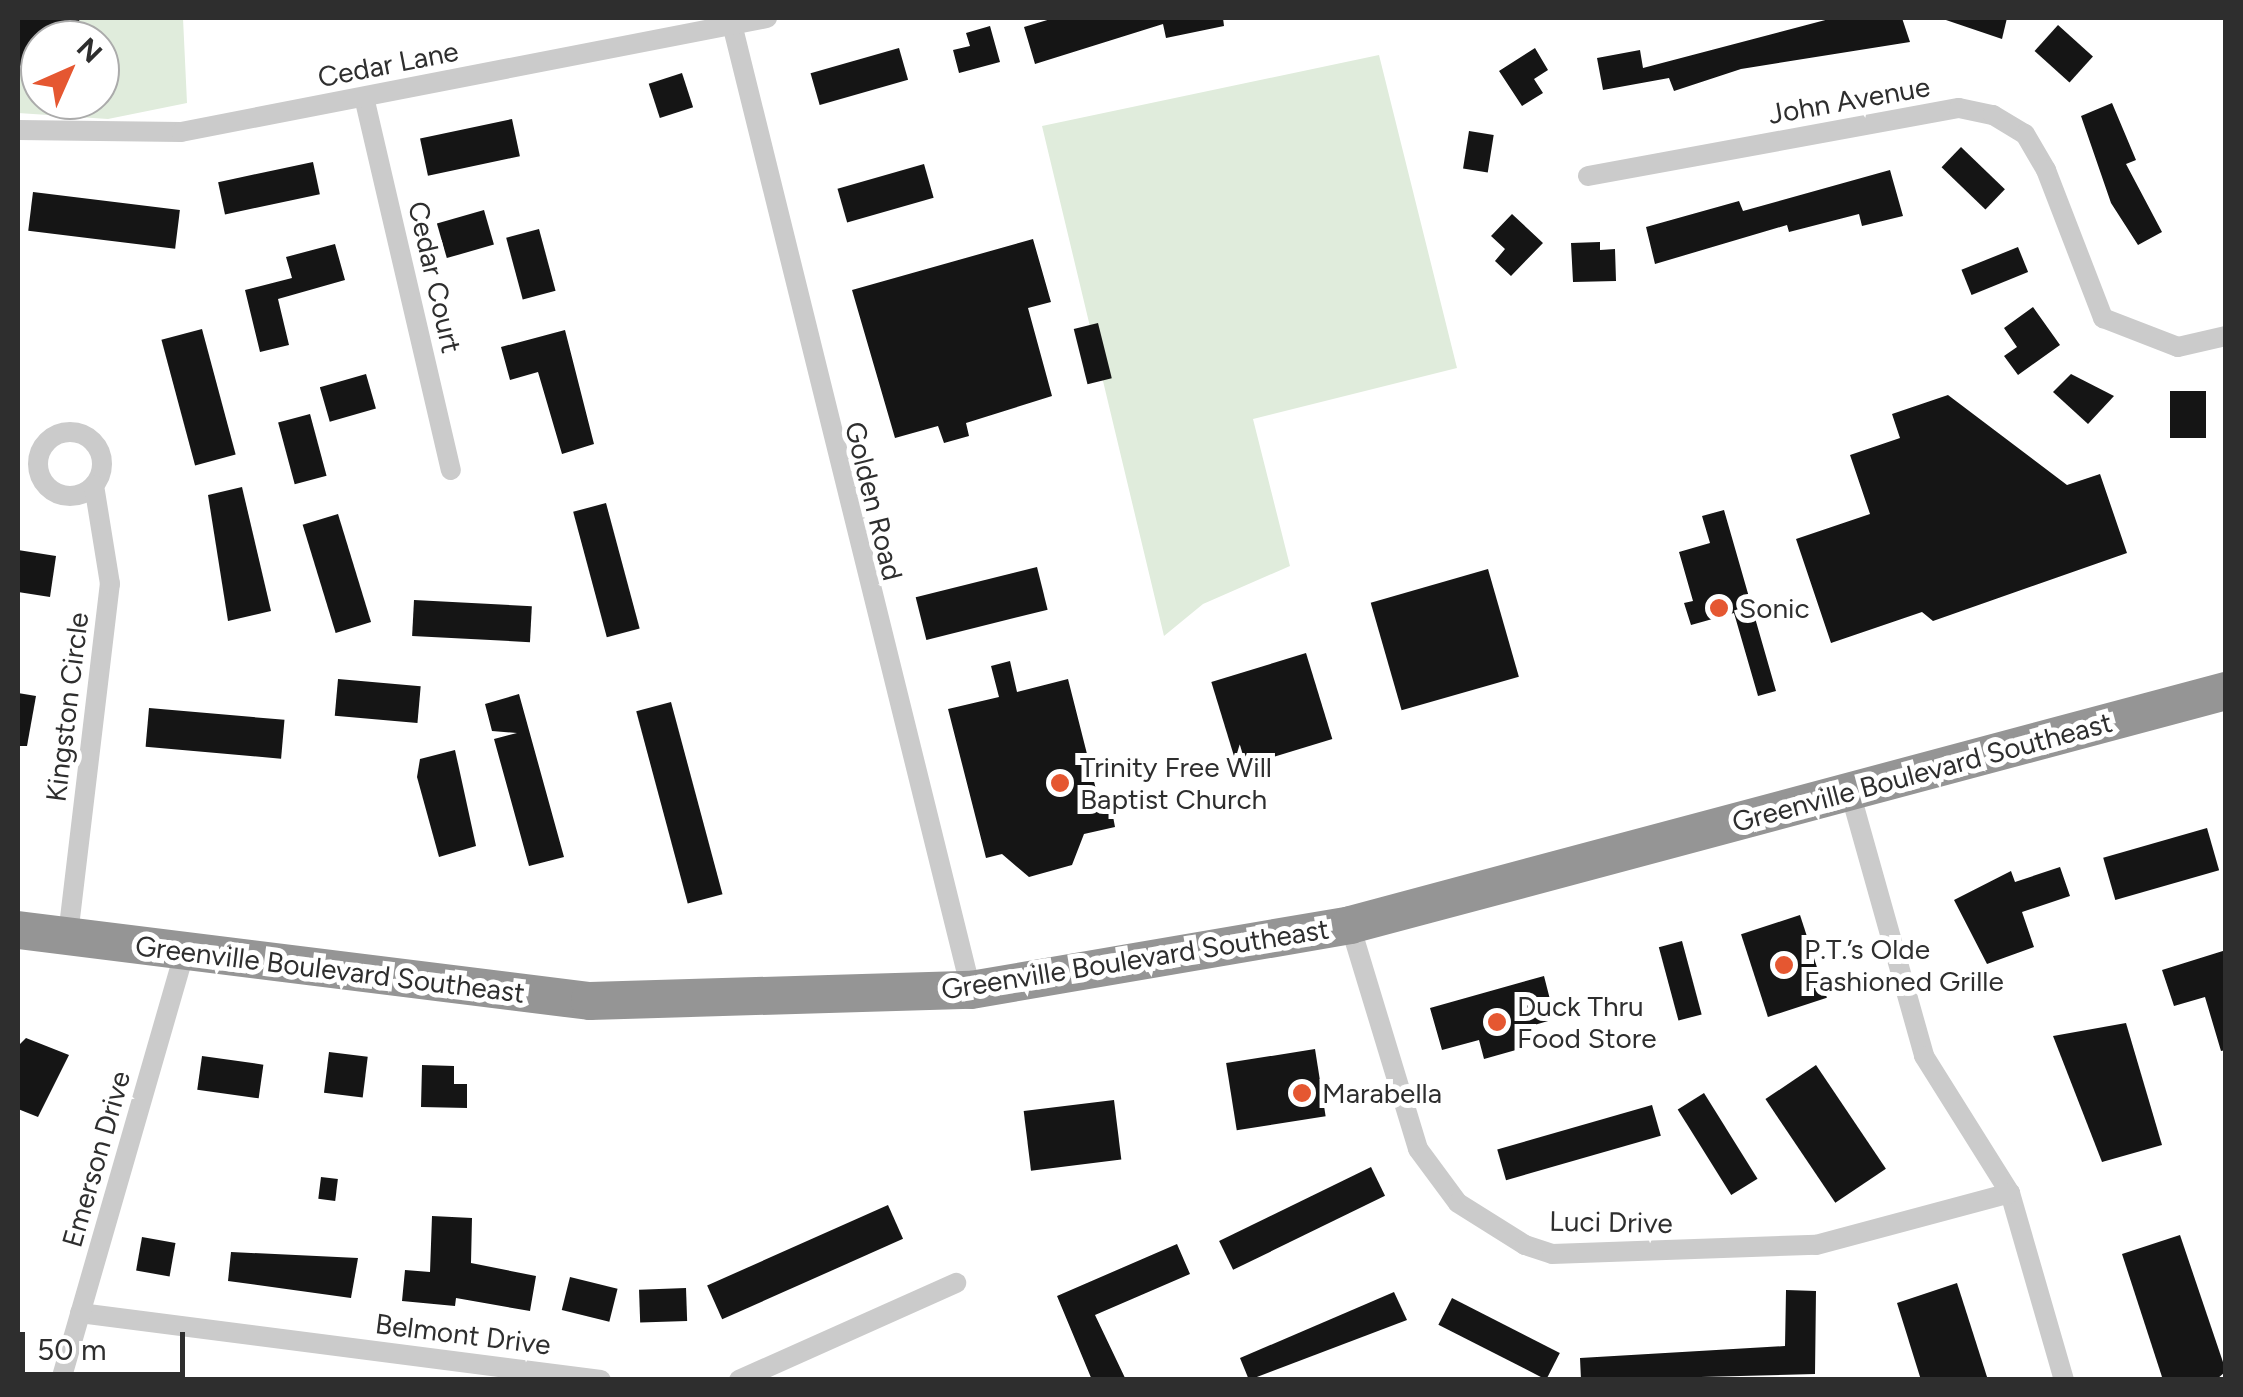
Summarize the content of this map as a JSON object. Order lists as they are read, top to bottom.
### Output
{
  "streets": {
    "highway": ["Greenville Boulevard Southeast"],
    "street": [
      "Cedar Lane",
      "John Avenue",
      "Cedar Court",
      "Golden Road",
      "Kingston Circle",
      "Emerson Drive",
      "Luci Drive",
      "Belmont Drive"
    ]
  },
  "crossings": [
    ["Cedar Lane", "Cedar Court"],
    ["Cedar Lane", "Golden Road"],
    ["Golden Road", "Greenville Boulevard Southeast"],
    ["Kingston Circle", "Greenville Boulevard Southeast"],
    ["Greenville Boulevard Southeast", "Emerson Drive"],
    ["Greenville Boulevard Southeast", "Luci Drive"],
    ["Emerson Drive", "Belmont Drive"]
  ],
  "places": [
    "Sonic",
    "Trinity Free Will Baptist Church",
    "P.T.’s Olde Fashioned Grille",
    "Duck Thru Food Store",
    "Marabella"
  ],
  "scale_bar": "50 m",
  "north": "top right"
}
